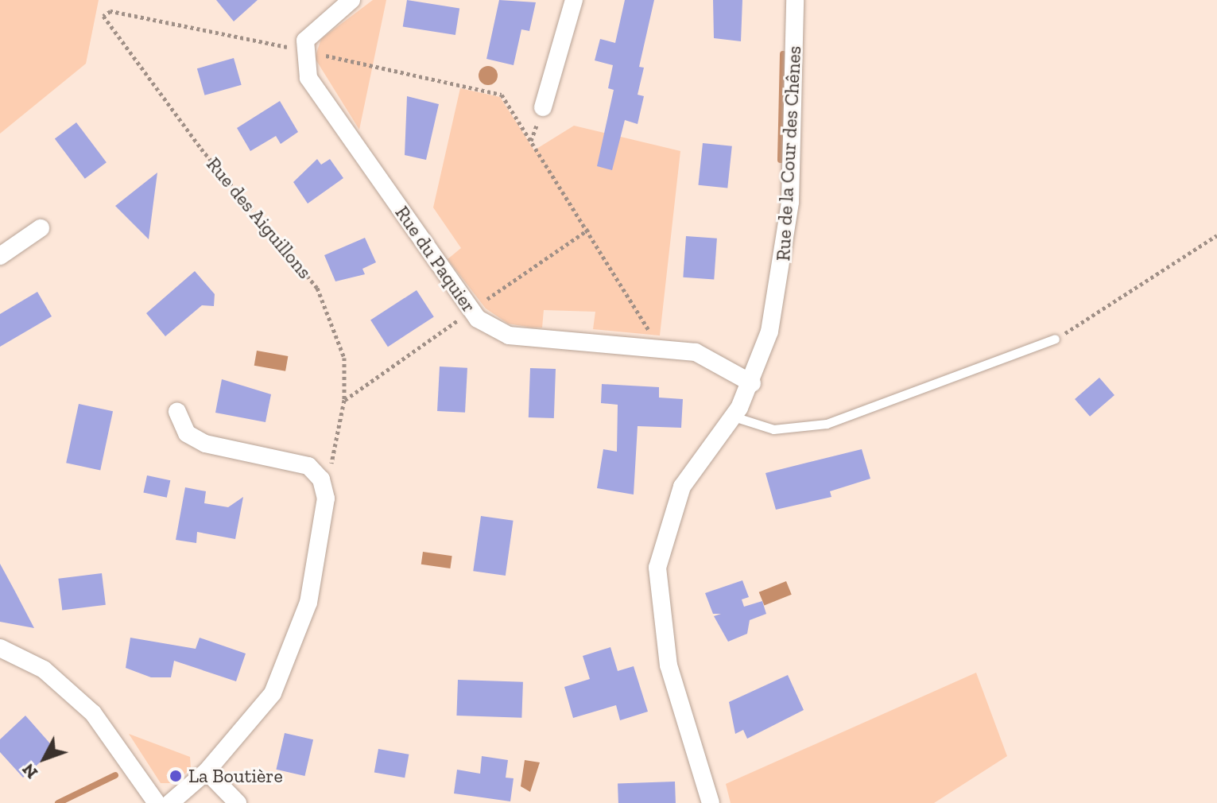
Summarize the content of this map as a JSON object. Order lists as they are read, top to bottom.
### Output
{
  "streets": {
    "street": ["Rue de la Cour des Chênes", "Rue du Paquier"],
    "path": ["Rue des Aiguillons"]
  },
  "crossings": [
    ["Rue de la Cour des Chênes", "Rue du Paquier"],
    ["Rue des Aiguillons", "Rue du Paquier"]
  ],
  "places": ["La Boutière"],
  "north": "bottom left"
}
